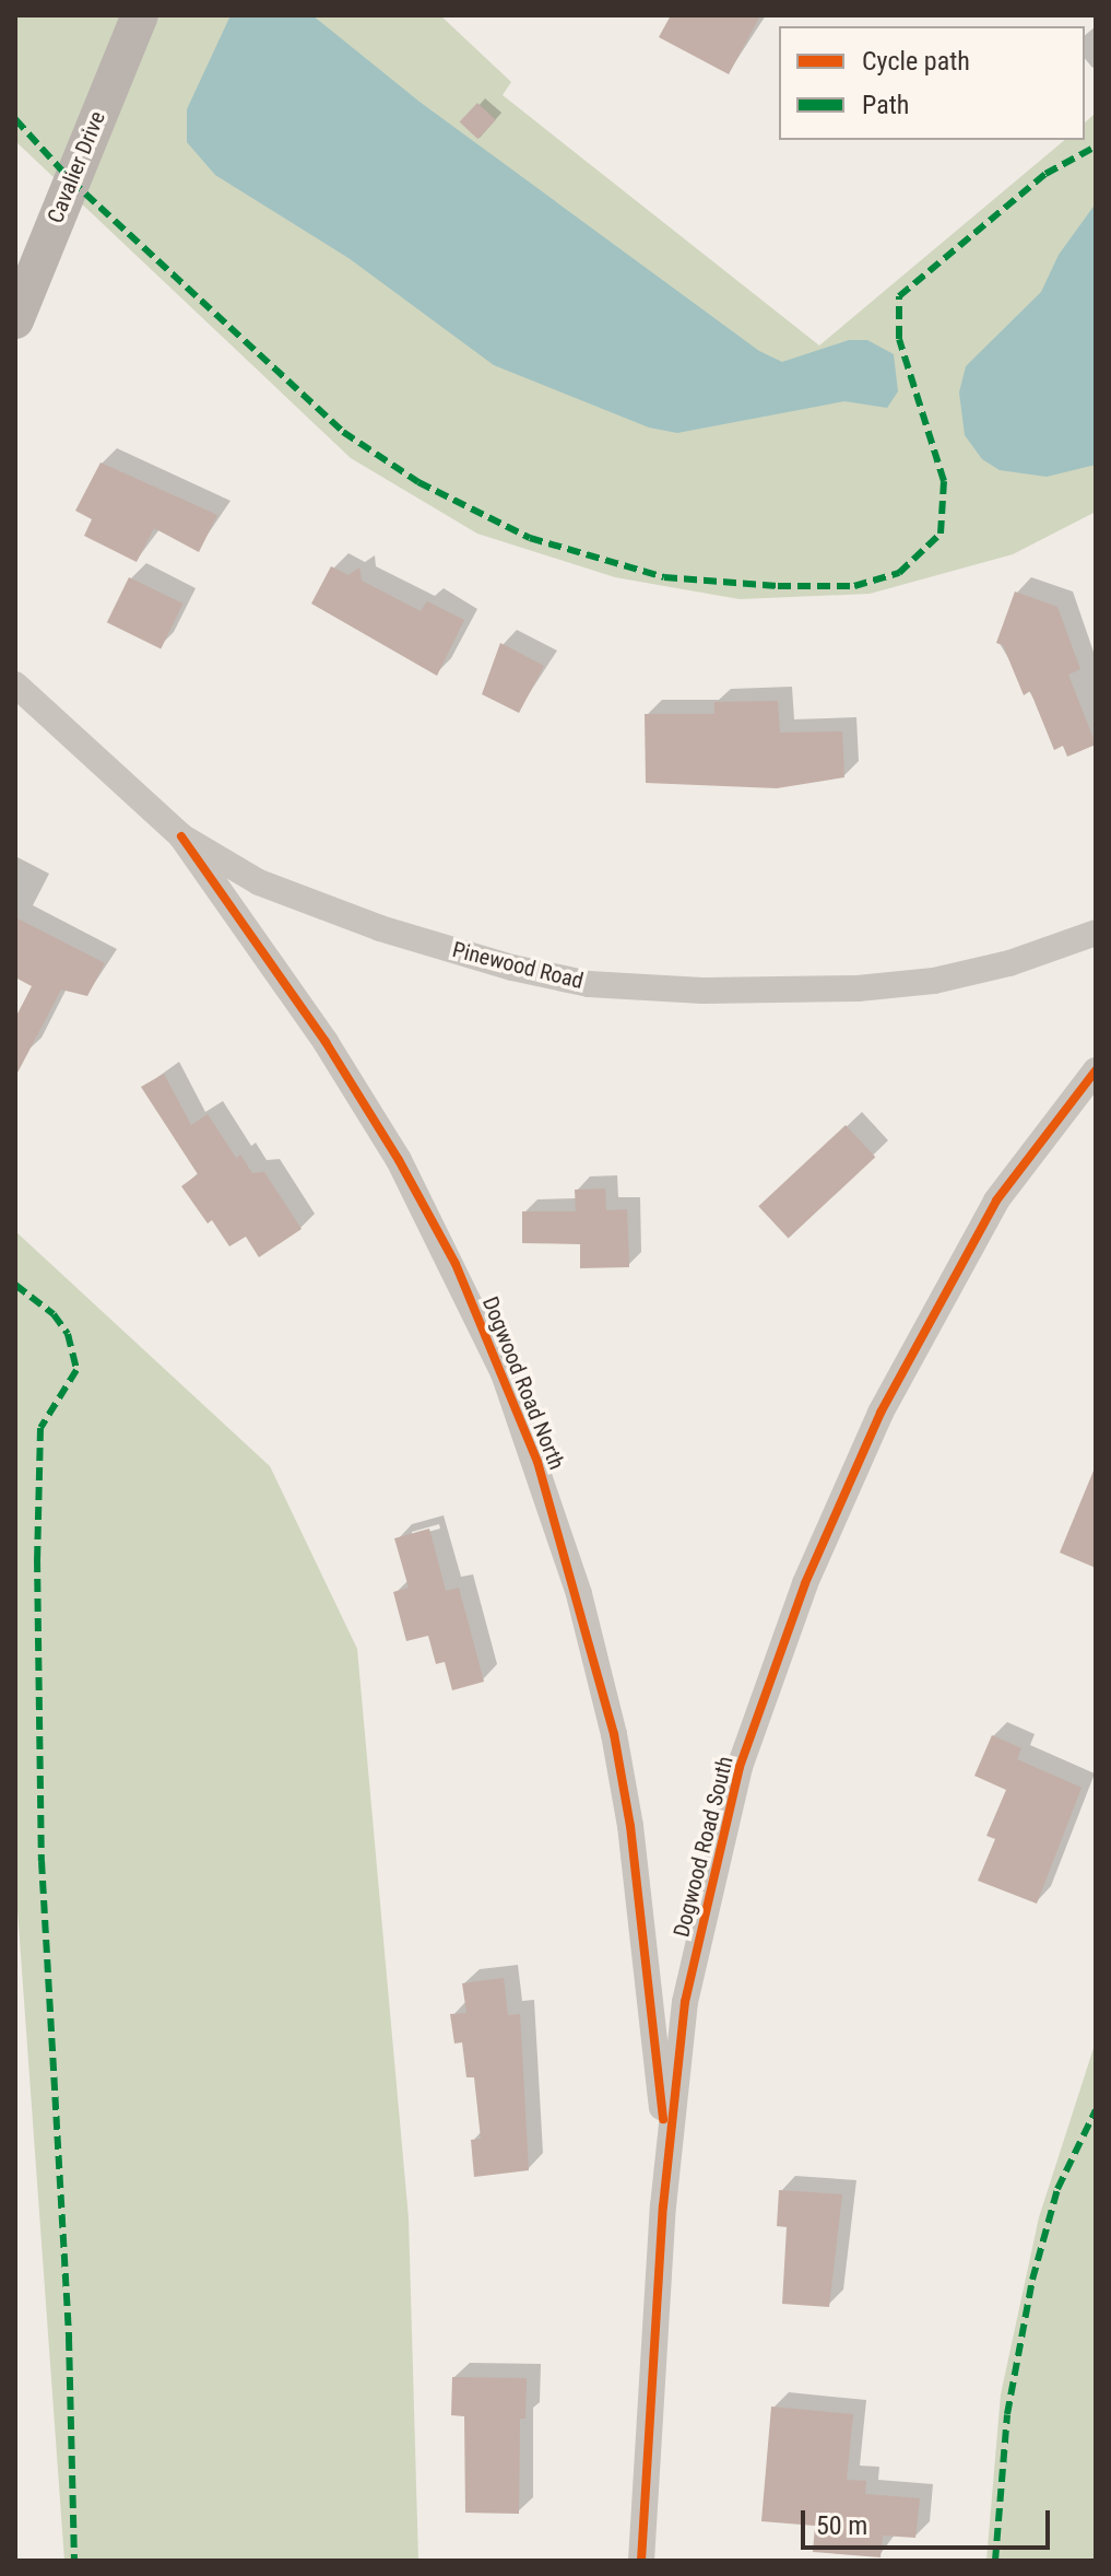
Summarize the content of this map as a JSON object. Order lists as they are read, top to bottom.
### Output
{
  "streets": {
    "street": [
      "Cavalier Drive",
      "Pinewood Road",
      "Dogwood Road North",
      "Dogwood Road South"
    ]
  },
  "crossings": [
    ["Pinewood Road", "Dogwood Road North"],
    ["Dogwood Road North", "Dogwood Road South"]
  ],
  "legend": ["Cycle path", "Path"],
  "scale_bar": "50 m"
}
